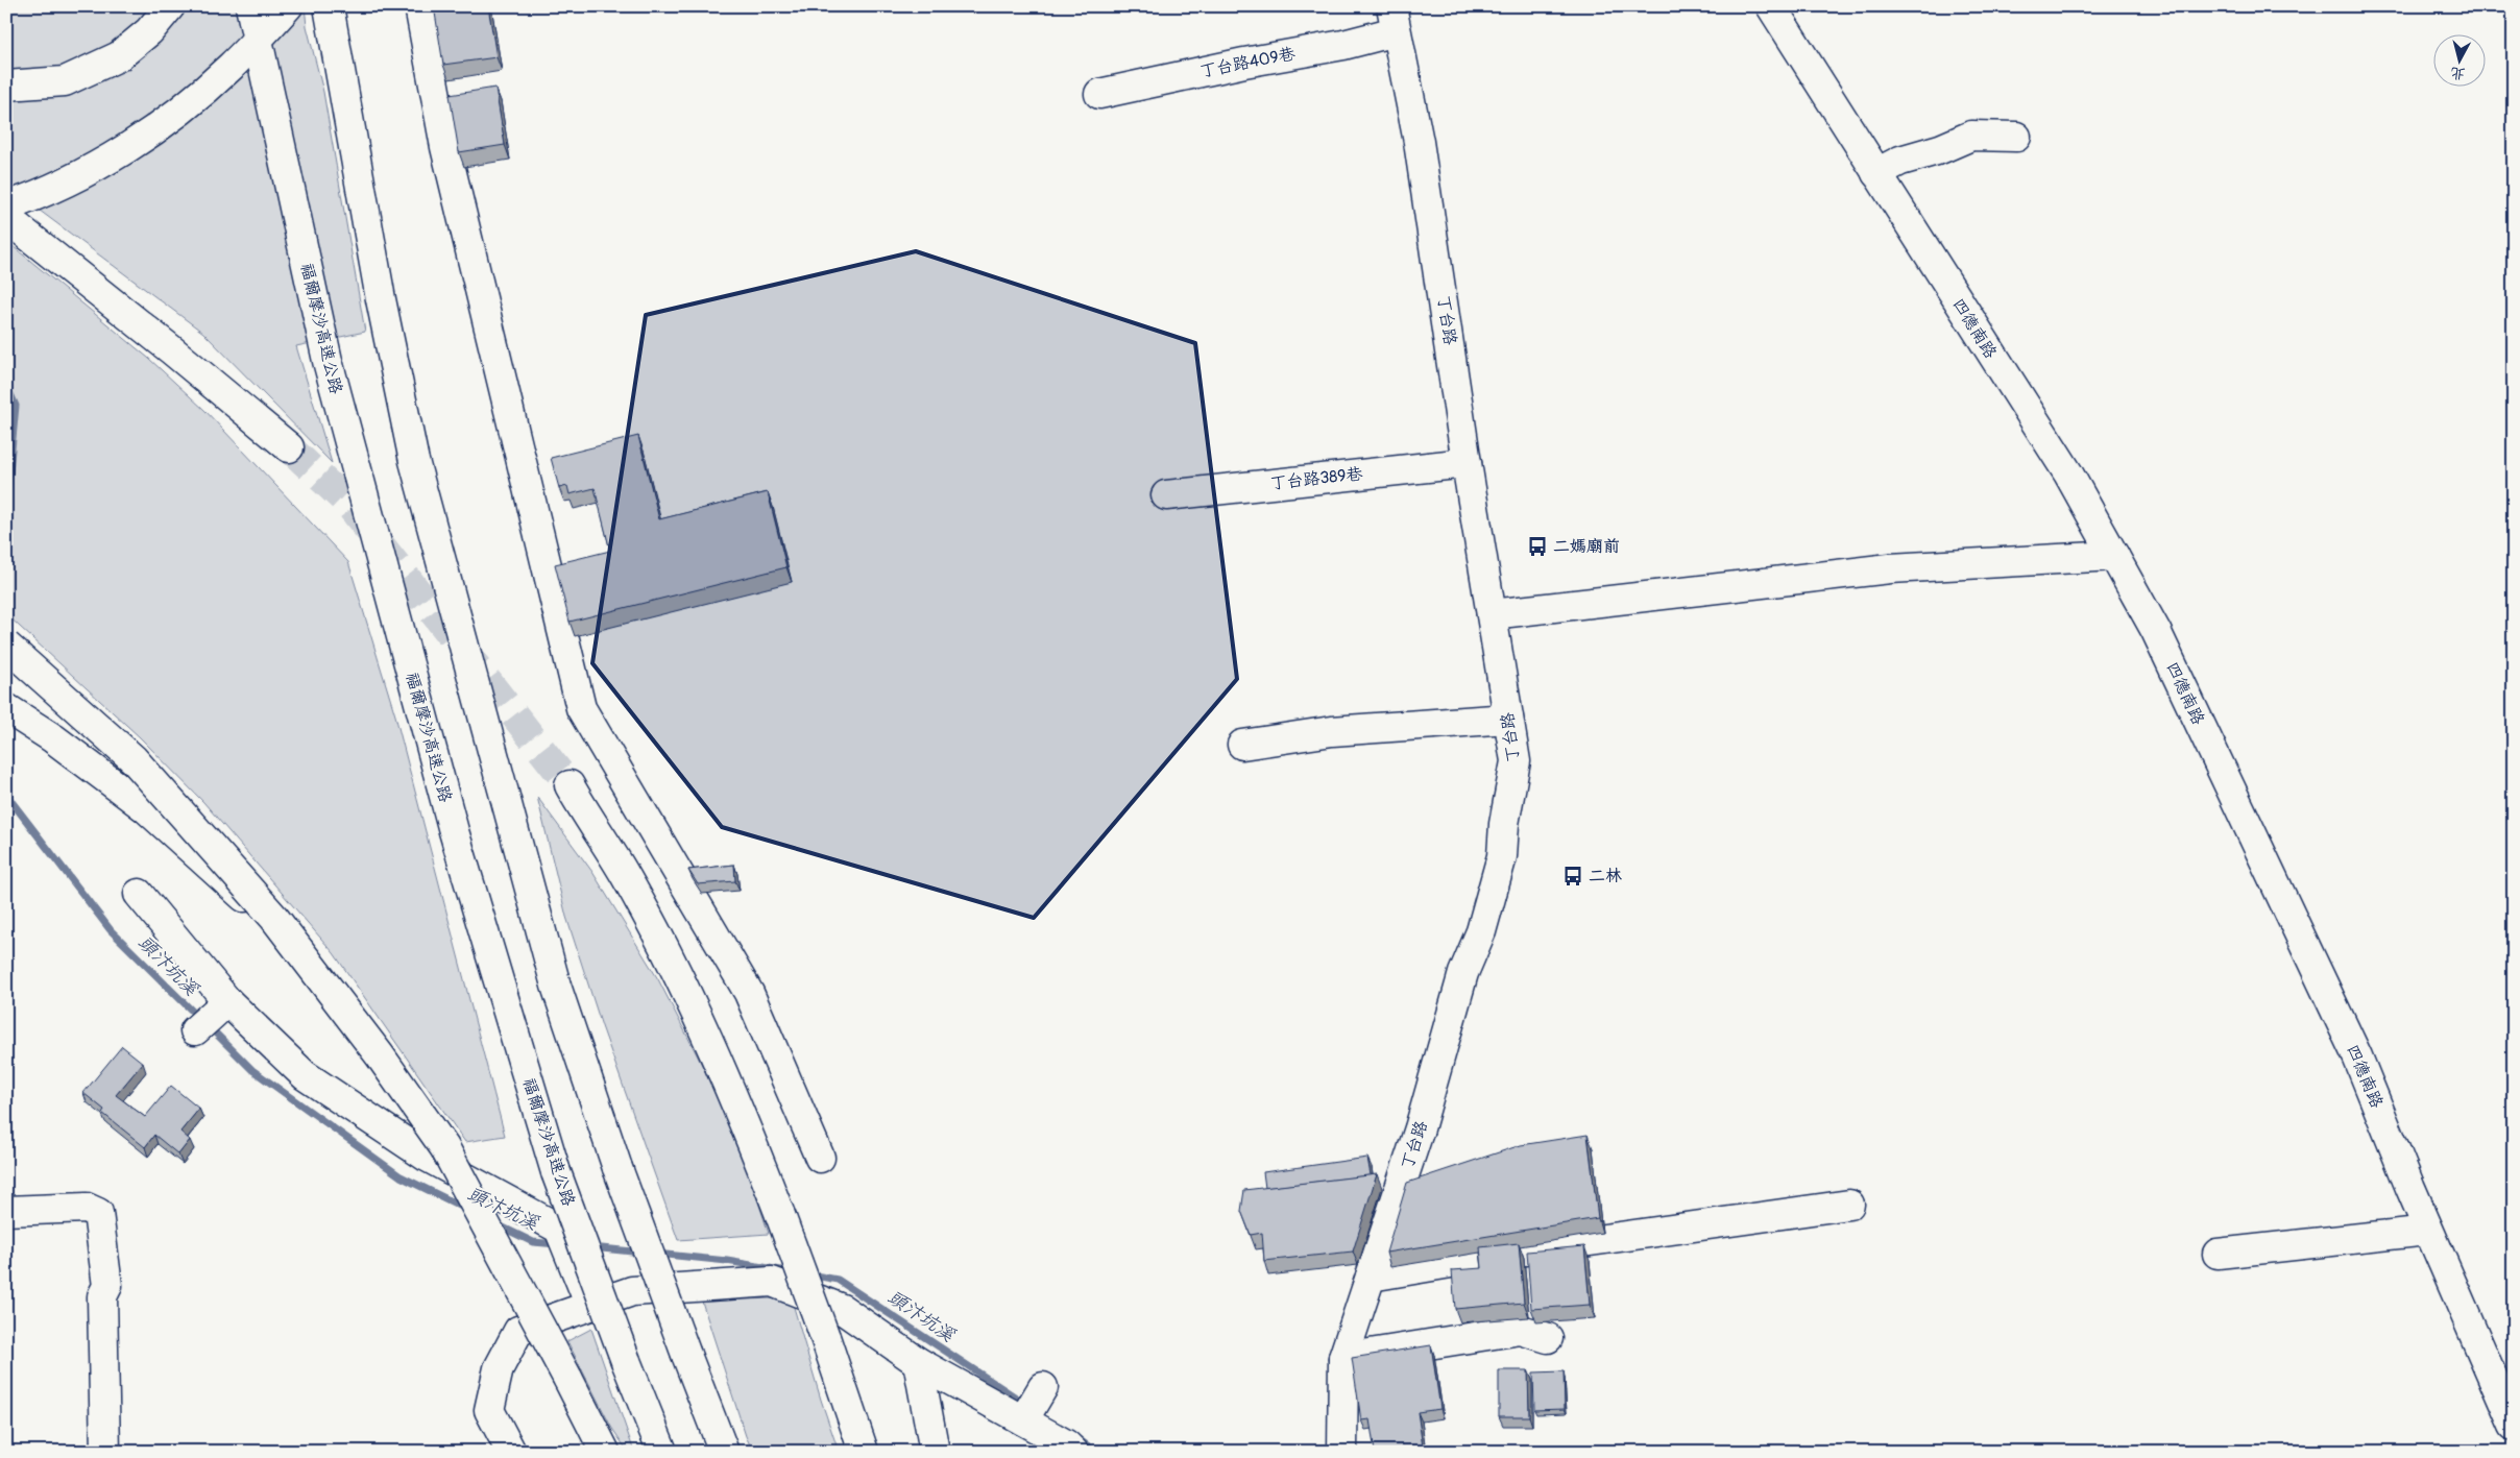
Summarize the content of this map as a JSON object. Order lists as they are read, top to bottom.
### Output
{
  "streets": {
    "main road": [
      "丁台路409巷",
      "丁台路",
      "福爾摩沙高速公路",
      "四德南路",
      "丁台路389巷"
    ]
  },
  "crossings": [
    ["丁台路409巷", "丁台路"],
    ["丁台路", "丁台路389巷"]
  ],
  "water": ["頭汴坑溪"],
  "places": {
    "bus stop": ["二媽廟前", "二林"]
  },
  "north": "bottom"
}
